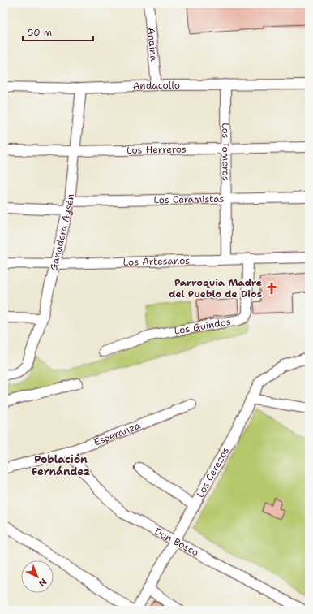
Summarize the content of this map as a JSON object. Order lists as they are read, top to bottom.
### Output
{
  "streets": {
    "street": [
      "Andina",
      "Andacollo",
      "Los Herreros",
      "Los Tomeros",
      "Los Ceramistas",
      "Ganadera Aysén",
      "Los Artesanos",
      "Los Guindos",
      "Esperanza",
      "Los Cerezos",
      "Don Bosco"
    ]
  },
  "crossings": [
    ["Andina", "Andacollo"],
    ["Andacollo", "Los Tomeros"],
    ["Andacollo", "Ganadera Aysén"],
    ["Los Herreros", "Los Tomeros"],
    ["Los Herreros", "Ganadera Aysén"],
    ["Los Tomeros", "Los Ceramistas"],
    ["Los Tomeros", "Los Artesanos"],
    ["Los Ceramistas", "Ganadera Aysén"],
    ["Ganadera Aysén", "Los Artesanos"],
    ["Los Artesanos", "Los Guindos"],
    ["Esperanza", "Don Bosco"],
    ["Los Cerezos", "Don Bosco"]
  ],
  "districts": ["Población Fernández"],
  "places": {
    "church": ["Parroquia Madre del Pueblo de Dios"]
  },
  "scale_bar": "50 m",
  "north": "bottom right"
}
